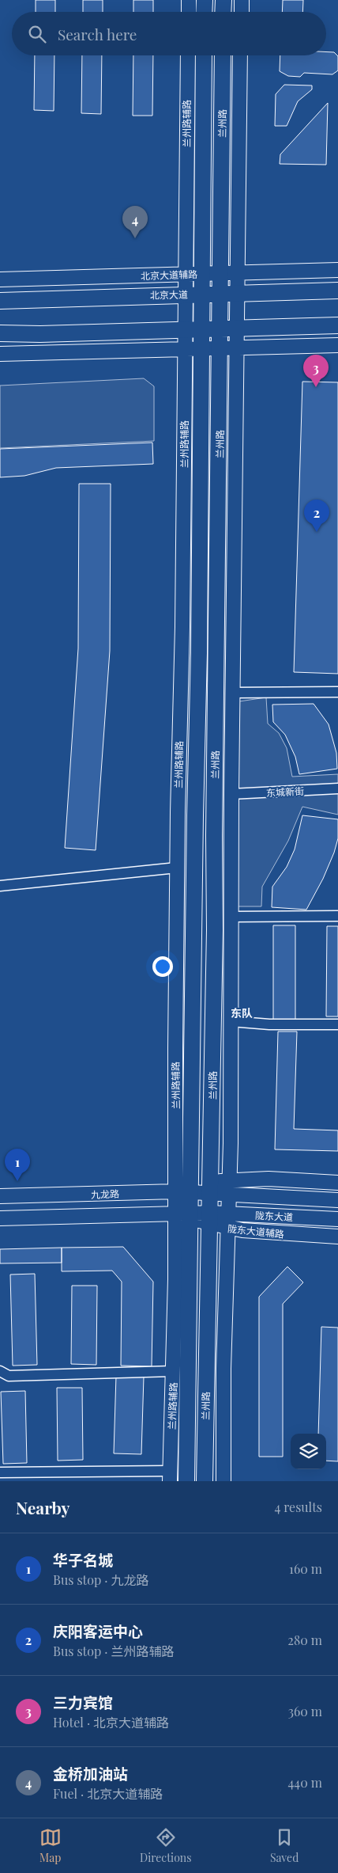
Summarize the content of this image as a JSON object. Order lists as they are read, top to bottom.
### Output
{
  "streets": {
    "main road": ["兰州路", "北京大道"],
    "street": [
      "兰州路辅路",
      "北京大道辅路",
      "东城新街",
      "九龙路",
      "陇东大道",
      "陇东大道辅路"
    ]
  },
  "crossings": [
    ["兰州路辅路", "兰州路"],
    ["兰州路辅路", "北京大道辅路"],
    ["兰州路辅路", "北京大道"],
    ["兰州路辅路", "九龙路"],
    ["兰州路辅路", "陇东大道辅路"],
    ["兰州路", "北京大道辅路"],
    ["兰州路", "北京大道"],
    ["兰州路", "九龙路"],
    ["兰州路", "陇东大道"],
    ["兰州路", "陇东大道辅路"],
    ["九龙路", "陇东大道"],
    ["陇东大道", "陇东大道辅路"]
  ],
  "districts": ["东队"],
  "page": {
    "search": "Search here",
    "pins": [
      "4",
      "3",
      "2",
      "1"
    ],
    "heading": ["Nearby", "4 results"],
    "list": [
      {
        "mark": "1",
        "name": "华子名城",
        "note": "Bus stop · 九龙路",
        "value": "160 m"
      },
      {
        "mark": "2",
        "name": "庆阳客运中心",
        "note": "Bus stop · 兰州路辅路",
        "value": "280 m"
      },
      {
        "mark": "3",
        "name": "三力宾馆",
        "note": "Hotel · 北京大道辅路",
        "value": "360 m"
      },
      {
        "mark": "4",
        "name": "金桥加油站",
        "note": "Fuel · 北京大道辅路",
        "value": "440 m"
      }
    ],
    "nav": ["Map", "Directions", "Saved"]
  }
}
